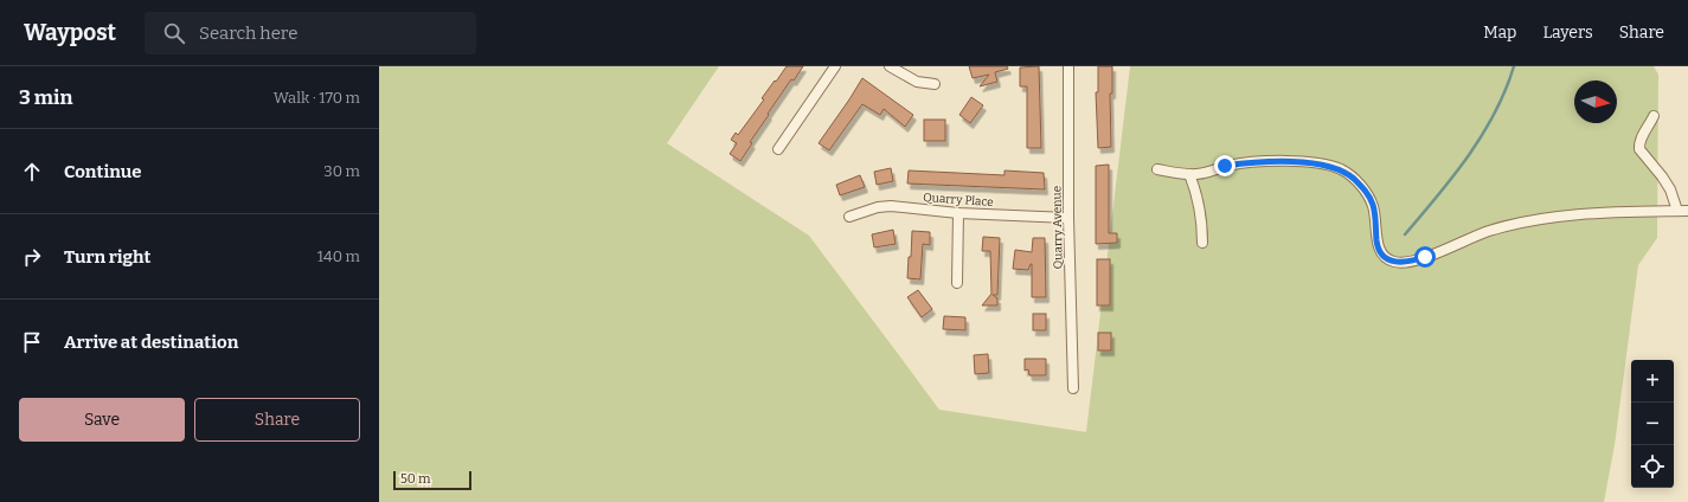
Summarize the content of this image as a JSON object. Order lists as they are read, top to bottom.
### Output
{
  "streets": {
    "street": ["Quarry Place", "Quarry Avenue"]
  },
  "crossings": [
    ["Quarry Place", "Quarry Avenue"]
  ],
  "scale_bar": "50 m",
  "north": "right",
  "page": {
    "header": "Waypost",
    "search": "Search here",
    "nav": ["Map", "Layers", "Share"],
    "heading": ["3 min", "Walk · 170 m"],
    "list": [
      ["Continue", "30 m"],
      ["Turn right", "140 m"],
      "Arrive at destination"
    ],
    "map_buttons": ["+", "−"],
    "buttons": ["Save", "Share"],
    "scale": "50 m"
  }
}
